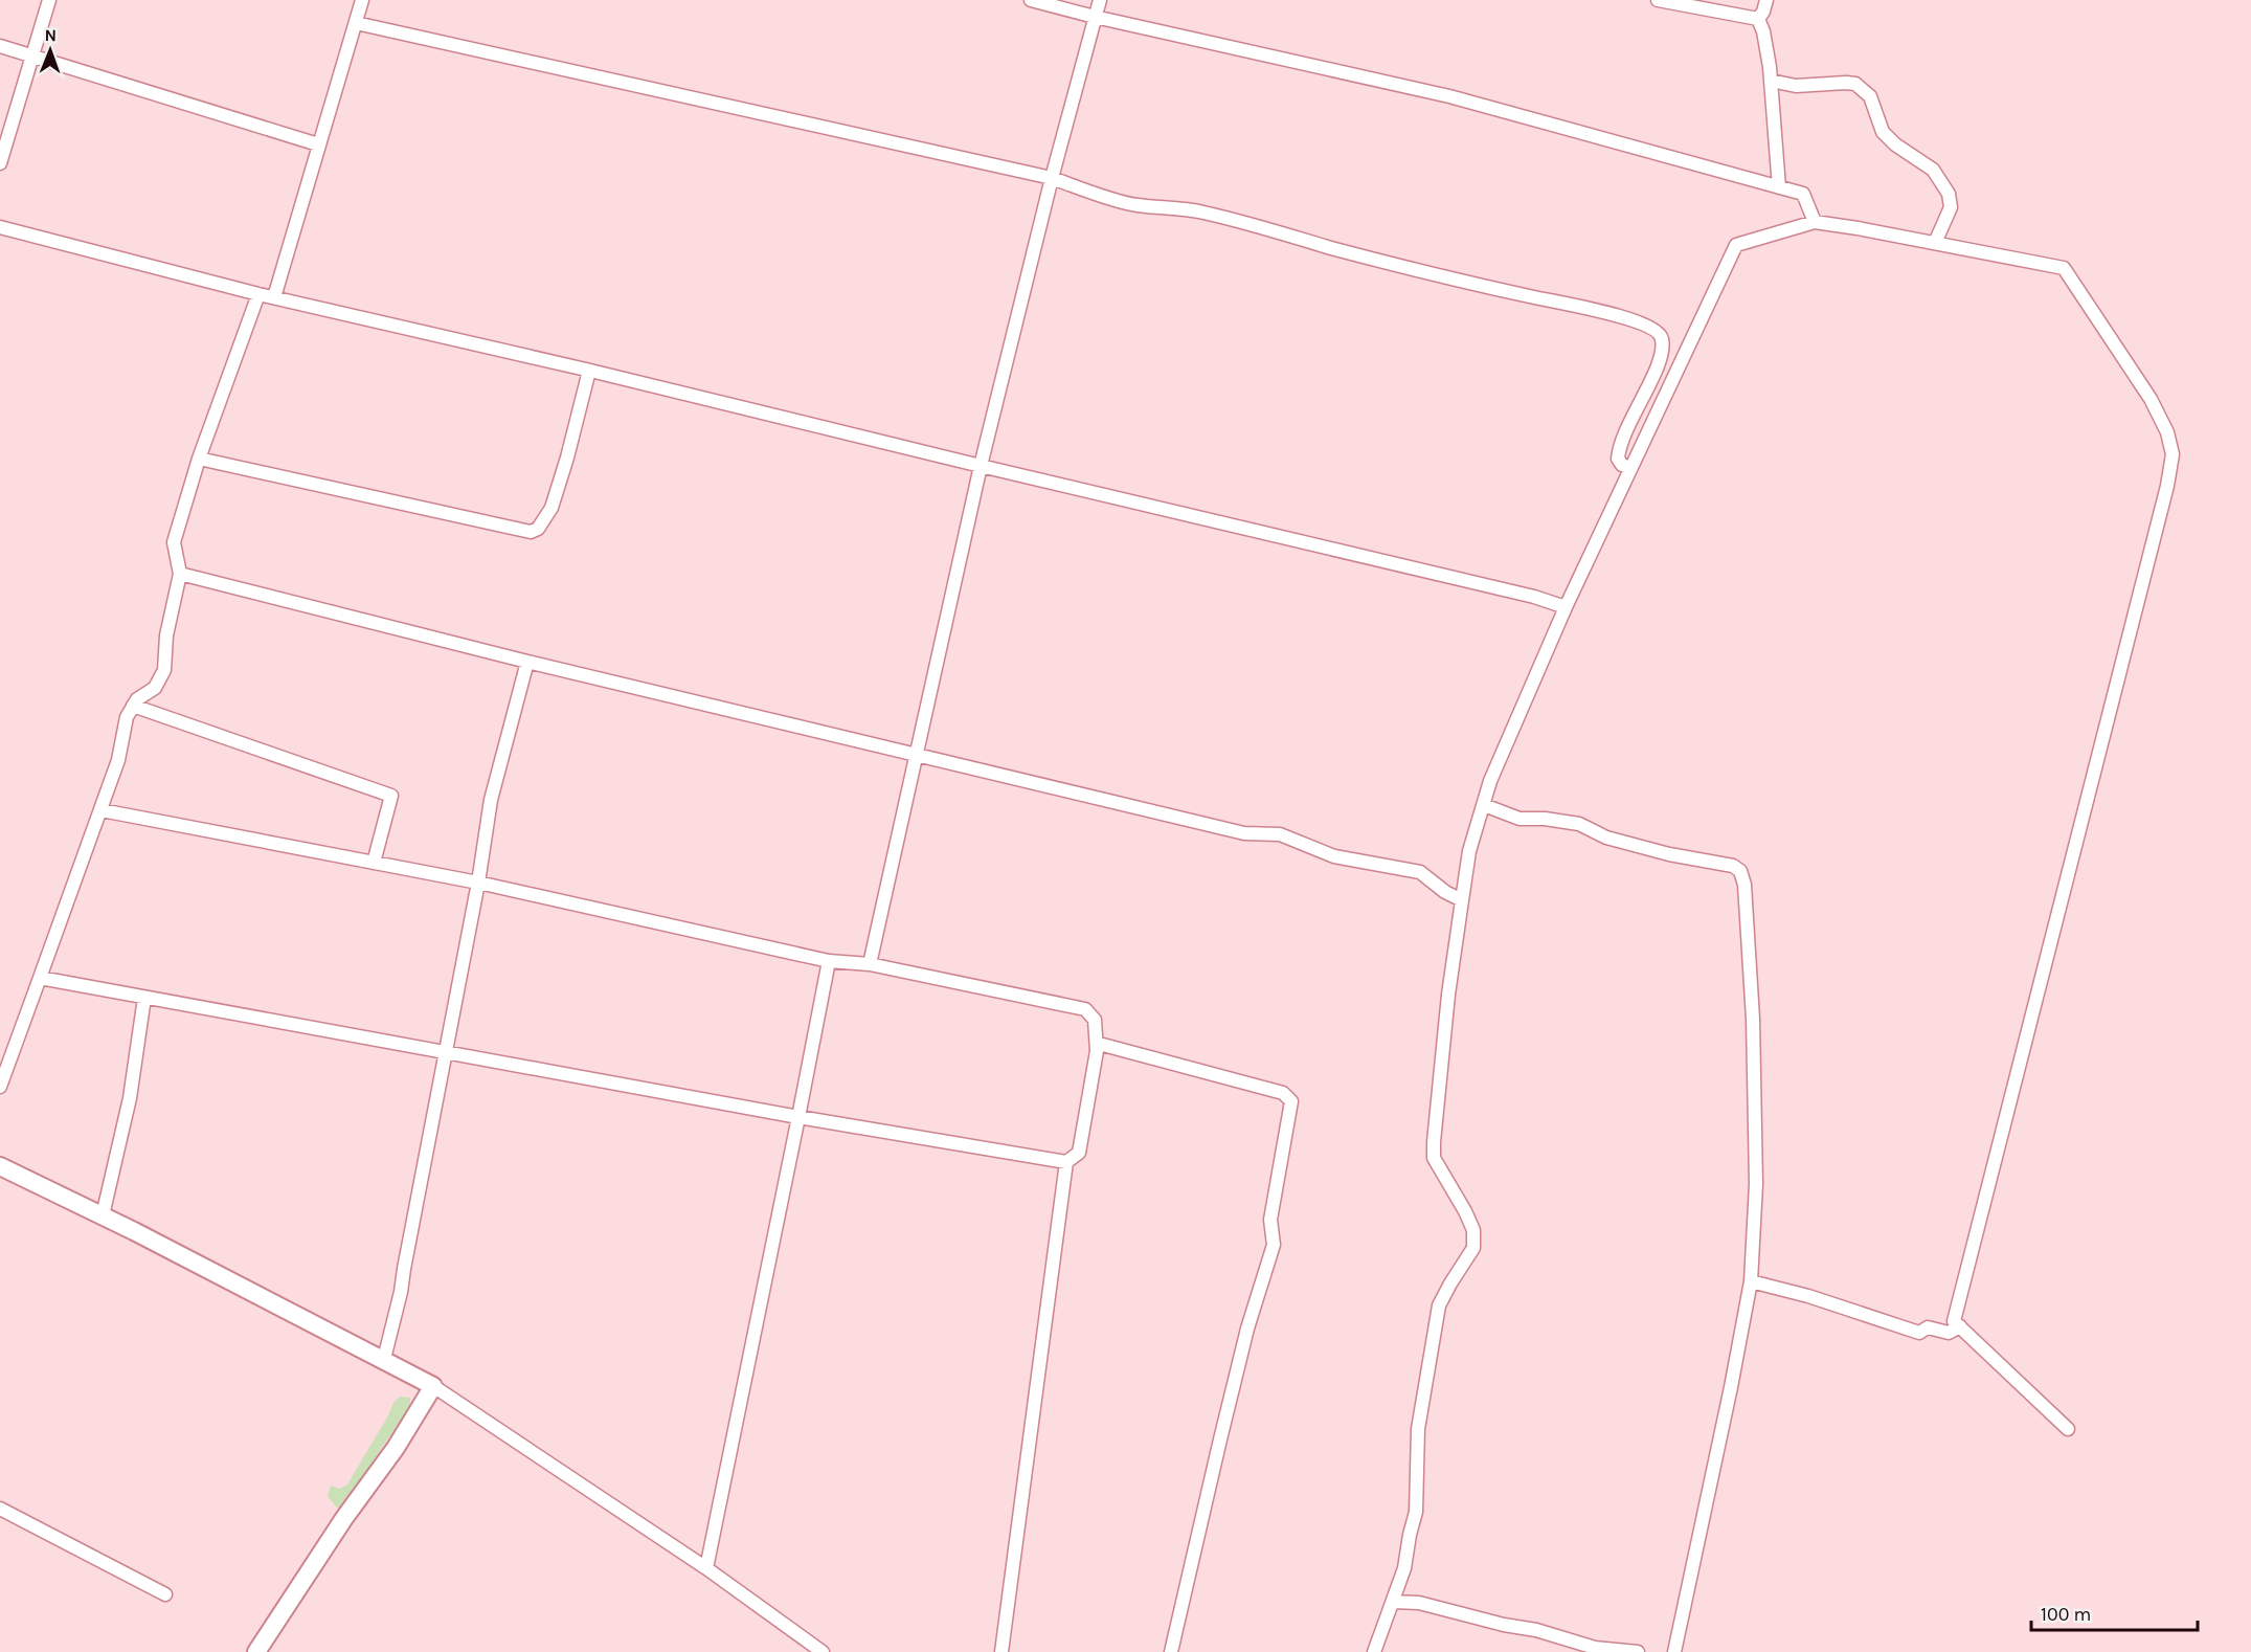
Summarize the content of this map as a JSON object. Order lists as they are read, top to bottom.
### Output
{
  "scale_bar": "100 m",
  "north": "top"
}
